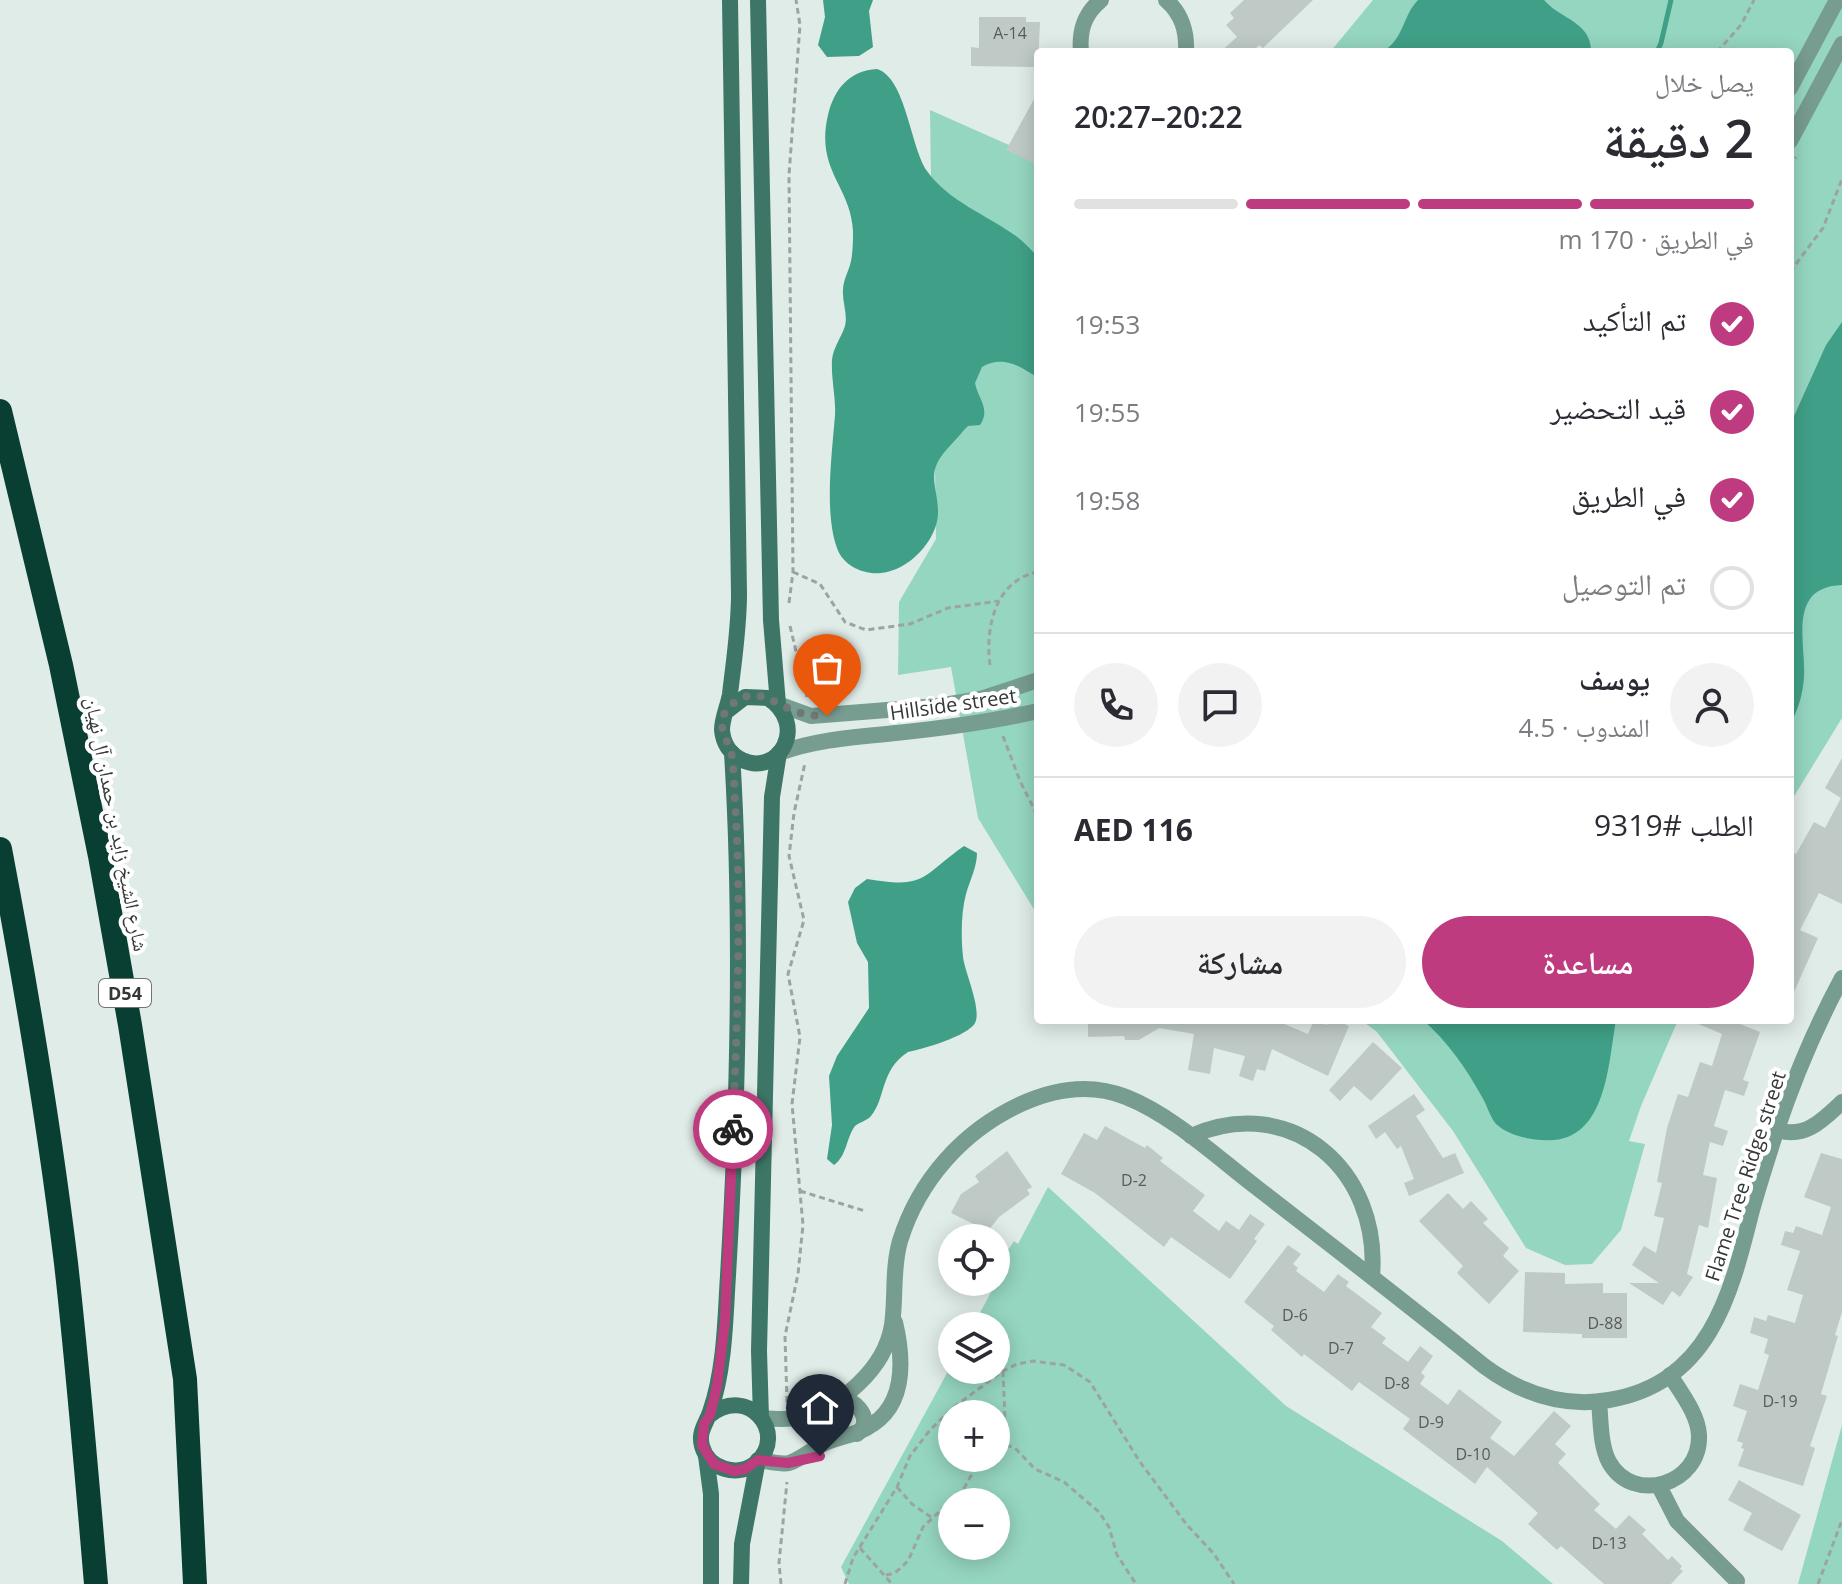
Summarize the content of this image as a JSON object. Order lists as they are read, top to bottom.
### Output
{
  "streets": {
    "highway": ["شارع الشيخ زايد بن حمدان آل نهيان", "D54"],
    "street": ["Hillside street", "Flame Tree Ridge street"]
  },
  "house_numbers": [
    "A-14",
    "D-2",
    "D-6",
    "D-88",
    "D-7",
    "D-8",
    "D-19",
    "D-9",
    "D-10",
    "D-13"
  ],
  "page": {
    "heading": ["2 دقيقة", "يصل خلال", "20:22–20:27"],
    "panel": [
      "يوسف",
      "المندوب · 4.5",
      "الطلب #9319",
      "AED 116"
    ],
    "bar": "في الطريق · 170 m",
    "list": [
      ["تم التأكيد", "19:53"],
      ["قيد التحضير", "19:55"],
      ["في الطريق", "19:58"],
      "تم التوصيل"
    ],
    "buttons": ["مساعدة", "مشاركة"],
    "map_buttons": ["+", "−"]
  }
}
